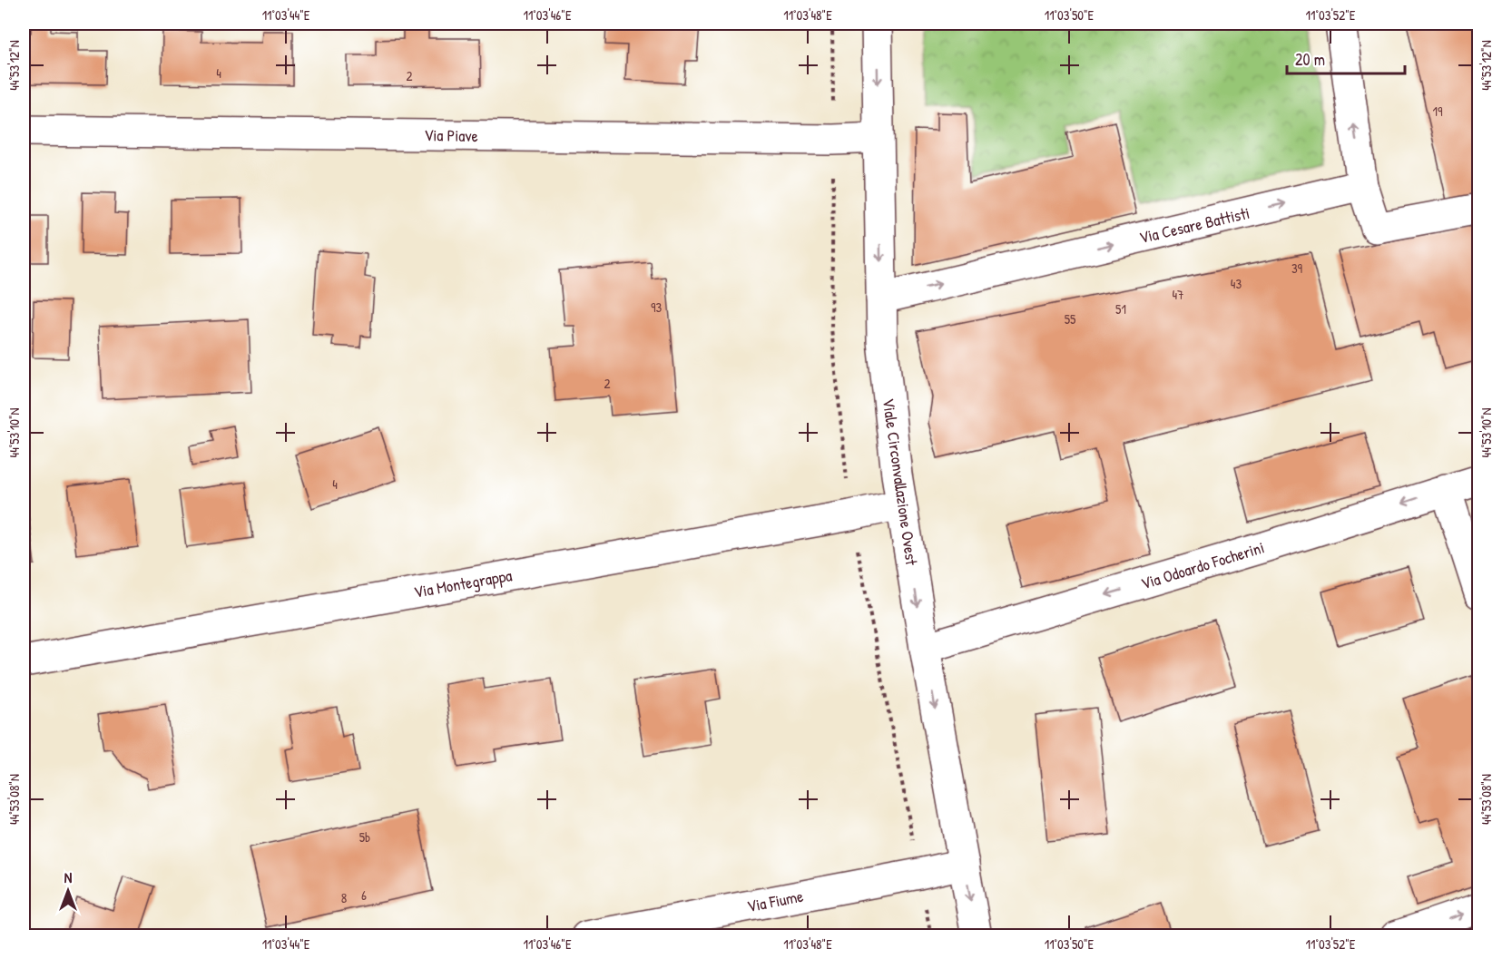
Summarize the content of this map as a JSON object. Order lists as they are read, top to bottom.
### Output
{
  "streets": {
    "street": [
      "Via Piave",
      "Via Cesare Battisti",
      "Viale Circonvallazione Ovest",
      "Via Odoardo Focherini",
      "Via Montegrappa",
      "Via Fiume"
    ]
  },
  "crossings": [
    ["Via Piave", "Viale Circonvallazione Ovest"],
    ["Via Cesare Battisti", "Viale Circonvallazione Ovest"],
    ["Viale Circonvallazione Ovest", "Via Odoardo Focherini"],
    ["Viale Circonvallazione Ovest", "Via Montegrappa"],
    ["Viale Circonvallazione Ovest", "Via Fiume"]
  ],
  "one_way": ["Via Cesare Battisti", "Viale Circonvallazione Ovest", "Via Odoardo Focherini"],
  "house_numbers": [
    "4",
    "2",
    "19",
    "39",
    "43",
    "47",
    "93",
    "51",
    "55",
    "2",
    "4",
    "5b",
    "6",
    "8"
  ],
  "scale_bar": "20 m",
  "north": "top",
  "coordinates": [
    "11°03'44\"E",
    "11°03'46\"E",
    "11°03'48\"E",
    "11°03'50\"E",
    "11°03'52\"E",
    "44°53'12\"N",
    "44°53'10\"N",
    "44°53'08\"N"
  ]
}
